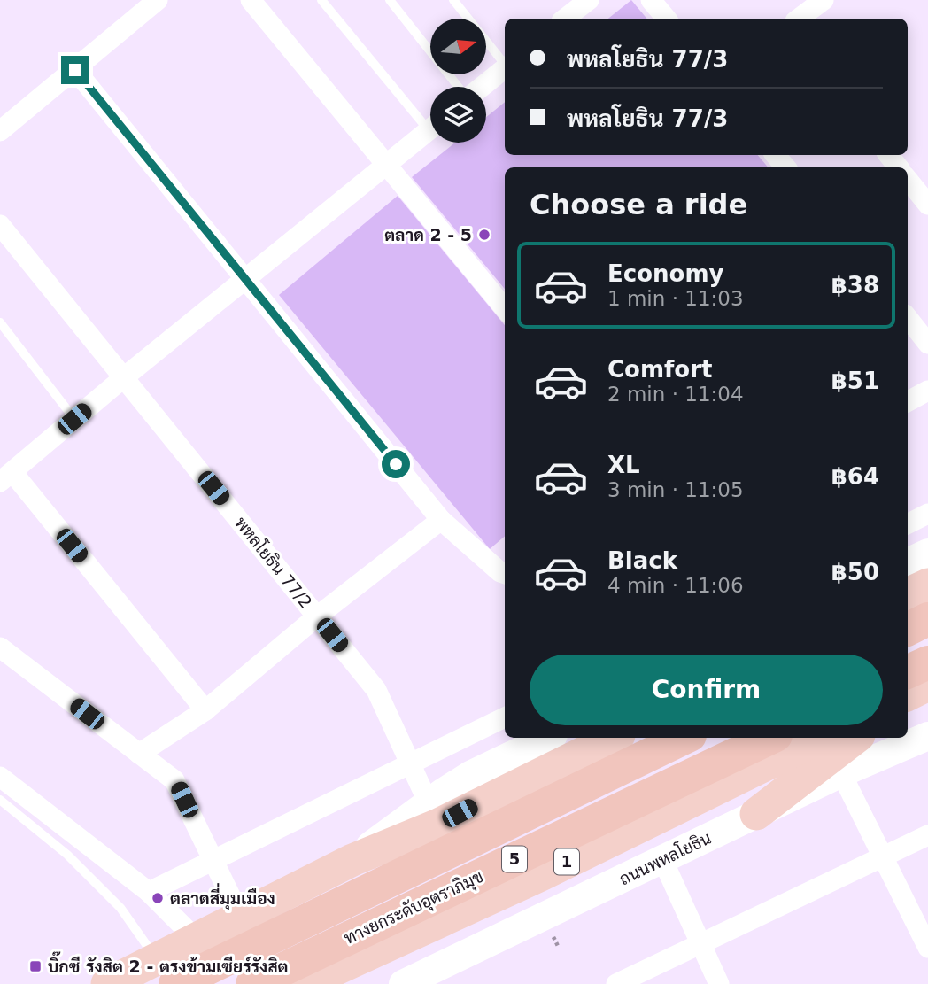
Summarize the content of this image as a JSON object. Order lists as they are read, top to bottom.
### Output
{
  "streets": {
    "highway": ["5", "1", "ทางยกระดับอุตราภิมุข"],
    "main road": ["ถนนพหลโยธิน"],
    "street": ["พหลโยธิน 77/2"]
  },
  "places": {
    "other": ["ตลาด 2 - 5", "ตลาดสี่มุมเมือง"],
    "transit": ["บิ๊กซี รังสิต 2 - ตรงข้ามเซียร์รังสิต"]
  },
  "north": "right",
  "page": {
    "banner": ["พหลโยธิน 77/3", "พหลโยธิน 77/3"],
    "heading": "Choose a ride",
    "list": [
      {
        "name": "Economy",
        "note": "1 min · 11:03",
        "value": "฿38"
      },
      {
        "name": "Comfort",
        "note": "2 min · 11:04",
        "value": "฿51"
      },
      {
        "name": "XL",
        "note": "3 min · 11:05",
        "value": "฿64"
      },
      {
        "name": "Black",
        "note": "4 min · 11:06",
        "value": "฿50"
      }
    ],
    "buttons": "Confirm"
  }
}
